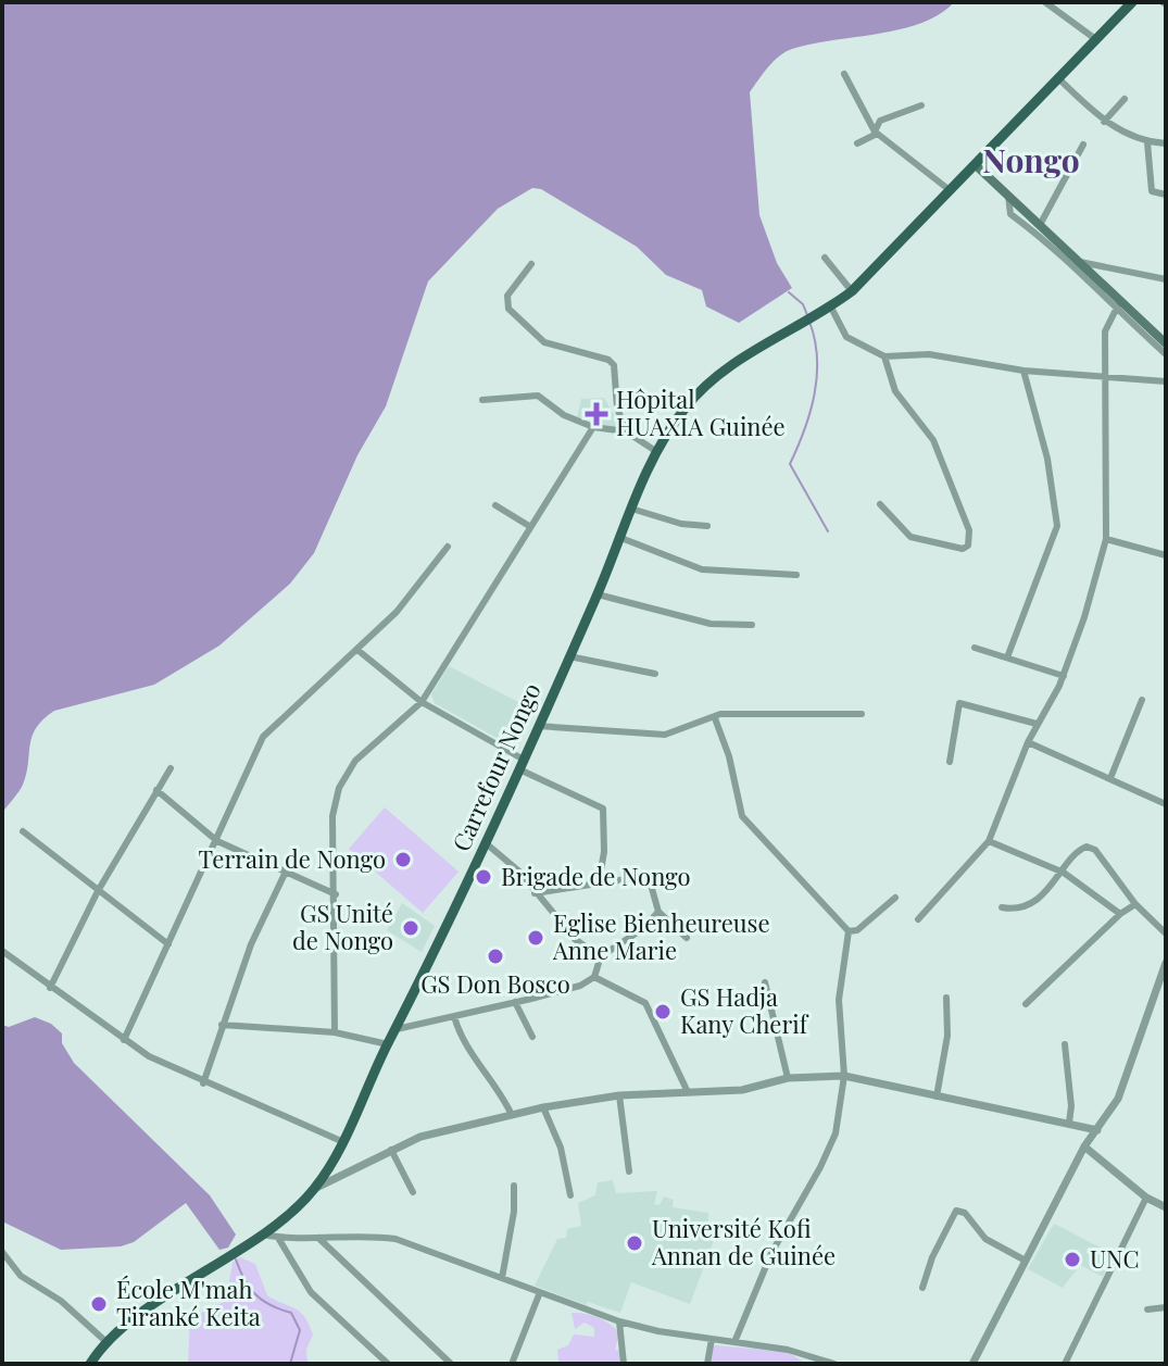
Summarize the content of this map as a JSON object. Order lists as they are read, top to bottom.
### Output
{
  "streets": {
    "main road": ["Carrefour Nongo"]
  },
  "districts": ["Nongo"],
  "places": {
    "health": ["Hôpital HUAXIA Guinée"],
    "other": [
      "Terrain de Nongo",
      "Brigade de Nongo",
      "GS Unité de Nongo",
      "Eglise Bienheureuse Anne Marie",
      "GS Don Bosco",
      "GS Hadja Kany Cherif",
      "Université Kofi Annan de Guinée",
      "UNC",
      "École M'mah Tiranké Keita"
    ]
  }
}
